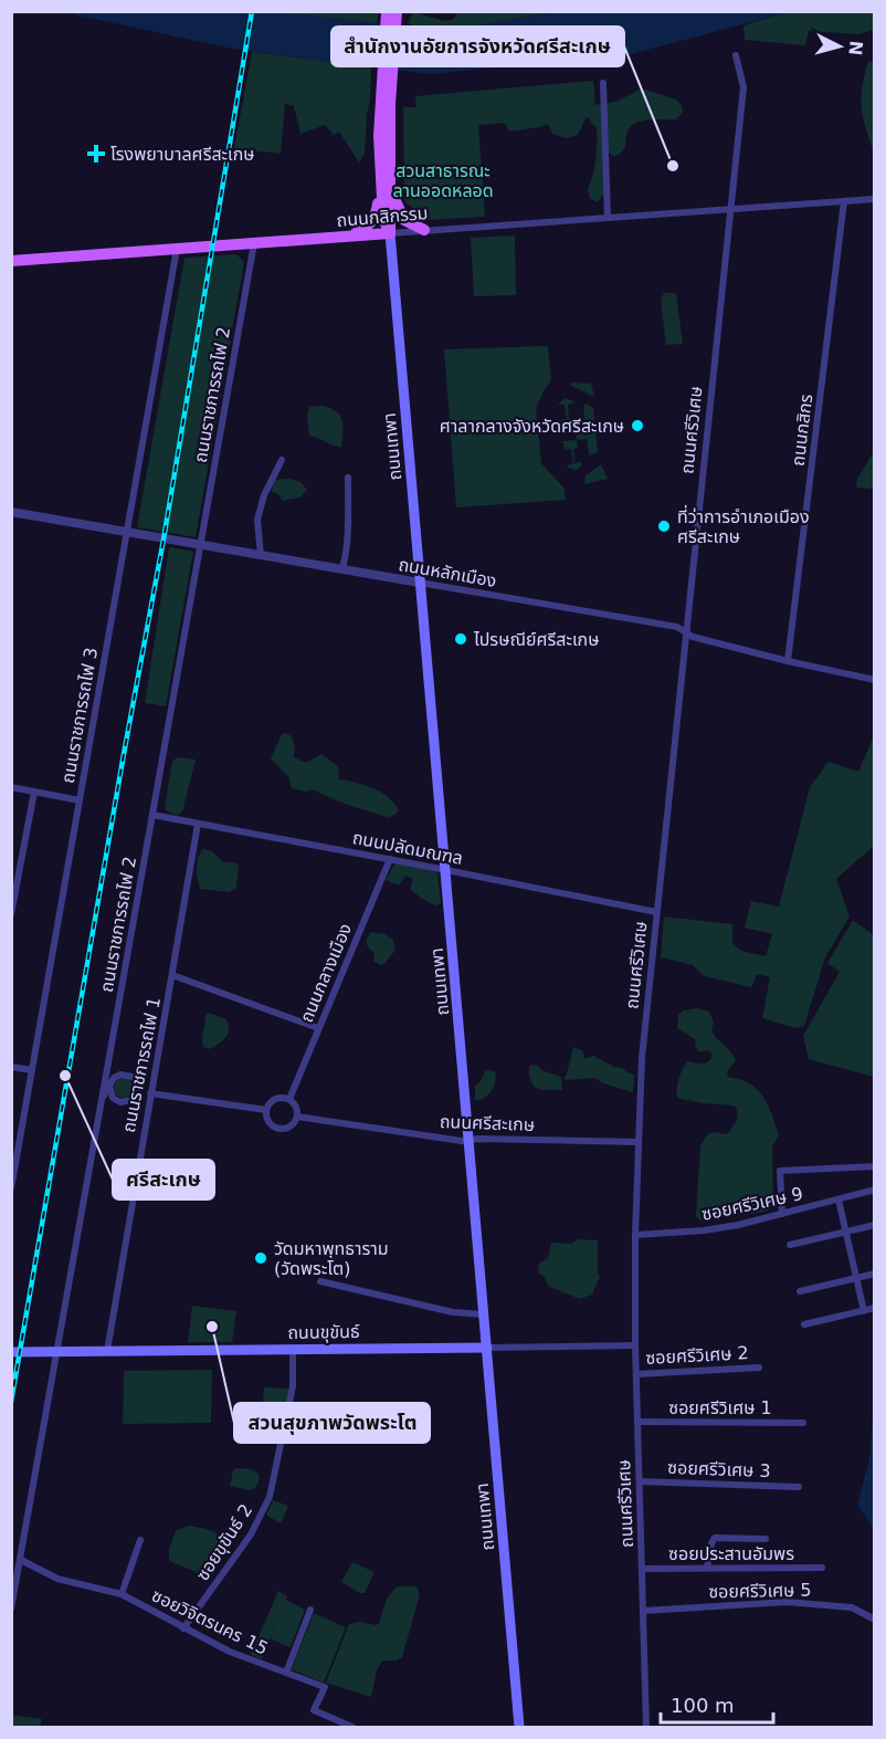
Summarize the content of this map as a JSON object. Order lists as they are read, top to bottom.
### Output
{
  "streets": {
    "main road": ["ถนนกสิกรรม", "ถนนเทพา", "ถนนขุขันธ์"],
    "street": [
      "ถนนราชการรถไฟ 2",
      "ถนนศรีวิเศษ",
      "ถนนกสิกร",
      "ถนนหลักเมือง",
      "ถนนราชการรถไฟ 3",
      "ถนนปลัดมณฑล",
      "ถนนกลางเมือง",
      "ถนนราชการรถไฟ 1",
      "ถนนศรีสะเกษ",
      "ซอยศรีวิเศษ 9",
      "ซอยศรีวิเศษ 2",
      "ซอยศรีวิเศษ 1",
      "ซอยศรีวิเศษ 3",
      "ซอยขุขันธ์ 2",
      "ซอยประสานอัมพร",
      "ซอยศรีวิเศษ 5",
      "ซอยวิจิตรนคร 15"
    ]
  },
  "crossings": [
    ["ถนนกสิกรรม", "ถนนราชการรถไฟ 2"],
    ["ถนนกสิกรรม", "ถนนศรีวิเศษ"],
    ["ถนนกสิกรรม", "ถนนกสิกร"],
    ["ถนนกสิกรรม", "ถนนเทพา"],
    ["ถนนกสิกรรม", "ถนนราชการรถไฟ 3"],
    ["ถนนราชการรถไฟ 2", "ถนนหลักเมือง"],
    ["ถนนราชการรถไฟ 2", "ถนนปลัดมณฑล"],
    ["ถนนศรีวิเศษ", "ถนนหลักเมือง"],
    ["ถนนศรีวิเศษ", "ถนนปลัดมณฑล"],
    ["ถนนศรีวิเศษ", "ถนนศรีสะเกษ"],
    ["ถนนศรีวิเศษ", "ซอยศรีวิเศษ 9"],
    ["ถนนศรีวิเศษ", "ถนนขุขันธ์"],
    ["ถนนศรีวิเศษ", "ซอยศรีวิเศษ 2"],
    ["ถนนศรีวิเศษ", "ซอยศรีวิเศษ 1"],
    ["ถนนศรีวิเศษ", "ซอยศรีวิเศษ 3"],
    ["ถนนศรีวิเศษ", "ซอยประสานอัมพร"],
    ["ถนนศรีวิเศษ", "ซอยศรีวิเศษ 5"],
    ["ถนนกสิกร", "ถนนหลักเมือง"],
    ["ถนนเทพา", "ถนนหลักเมือง"],
    ["ถนนเทพา", "ถนนปลัดมณฑล"],
    ["ถนนเทพา", "ถนนศรีสะเกษ"],
    ["ถนนเทพา", "ถนนขุขันธ์"],
    ["ถนนหลักเมือง", "ถนนราชการรถไฟ 3"],
    ["ถนนปลัดมณฑล", "ถนนกลางเมือง"],
    ["ถนนปลัดมณฑล", "ถนนราชการรถไฟ 1"],
    ["ถนนกลางเมือง", "ถนนศรีสะเกษ"],
    ["ถนนราชการรถไฟ 1", "ถนนขุขันธ์"],
    ["ถนนขุขันธ์", "ซอยขุขันธ์ 2"],
    ["ซอยขุขันธ์ 2", "ซอยวิจิตรนคร 15"]
  ],
  "parks": ["สวนสาธารณะ ลานออดหลอด"],
  "places": {
    "health": ["โรงพยาบาลศรีสะเกษ"],
    "other": [
      "สำนักงานอัยการจังหวัดศรีสะเกษ",
      "ศาลากลางจังหวัดศรีสะเกษ",
      "ที่ว่าการอำเภอเมือง ศรีสะเกษ",
      "ไปรษณีย์ศรีสะเกษ",
      "ศรีสะเกษ",
      "วัดมหาพุทธาราม (วัดพระโต)",
      "สวนสุขภาพวัดพระโต"
    ]
  },
  "scale_bar": "100 m",
  "north": "right"
}
